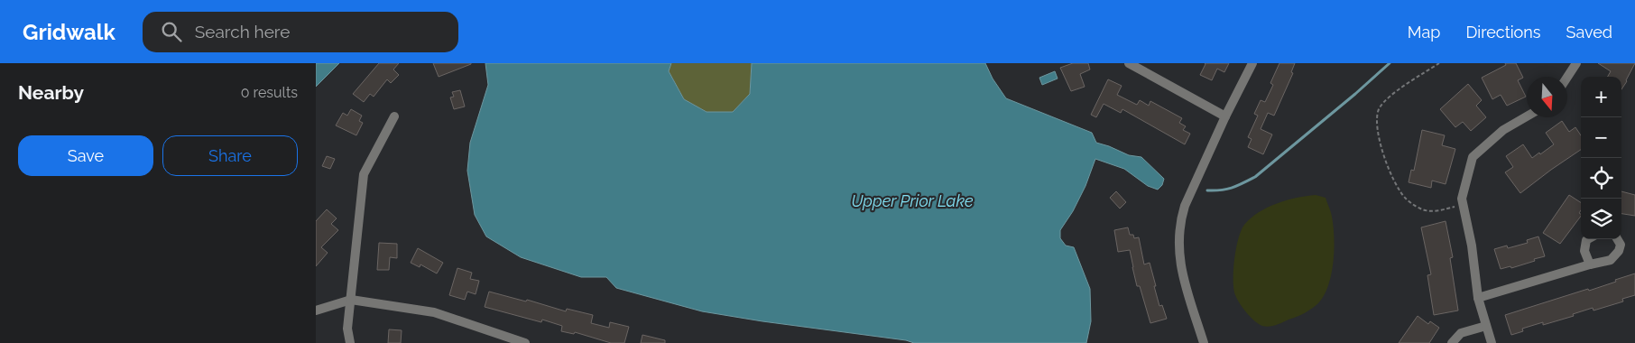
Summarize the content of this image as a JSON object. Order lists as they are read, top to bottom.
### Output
{
  "water": ["Upper Prior Lake"],
  "north": "bottom",
  "page": {
    "header": "Gridwalk",
    "search": "Search here",
    "nav": ["Map", "Directions", "Saved"],
    "heading": ["Nearby", "0 results"],
    "map_buttons": ["+", "−"],
    "buttons": ["Save", "Share"]
  }
}
